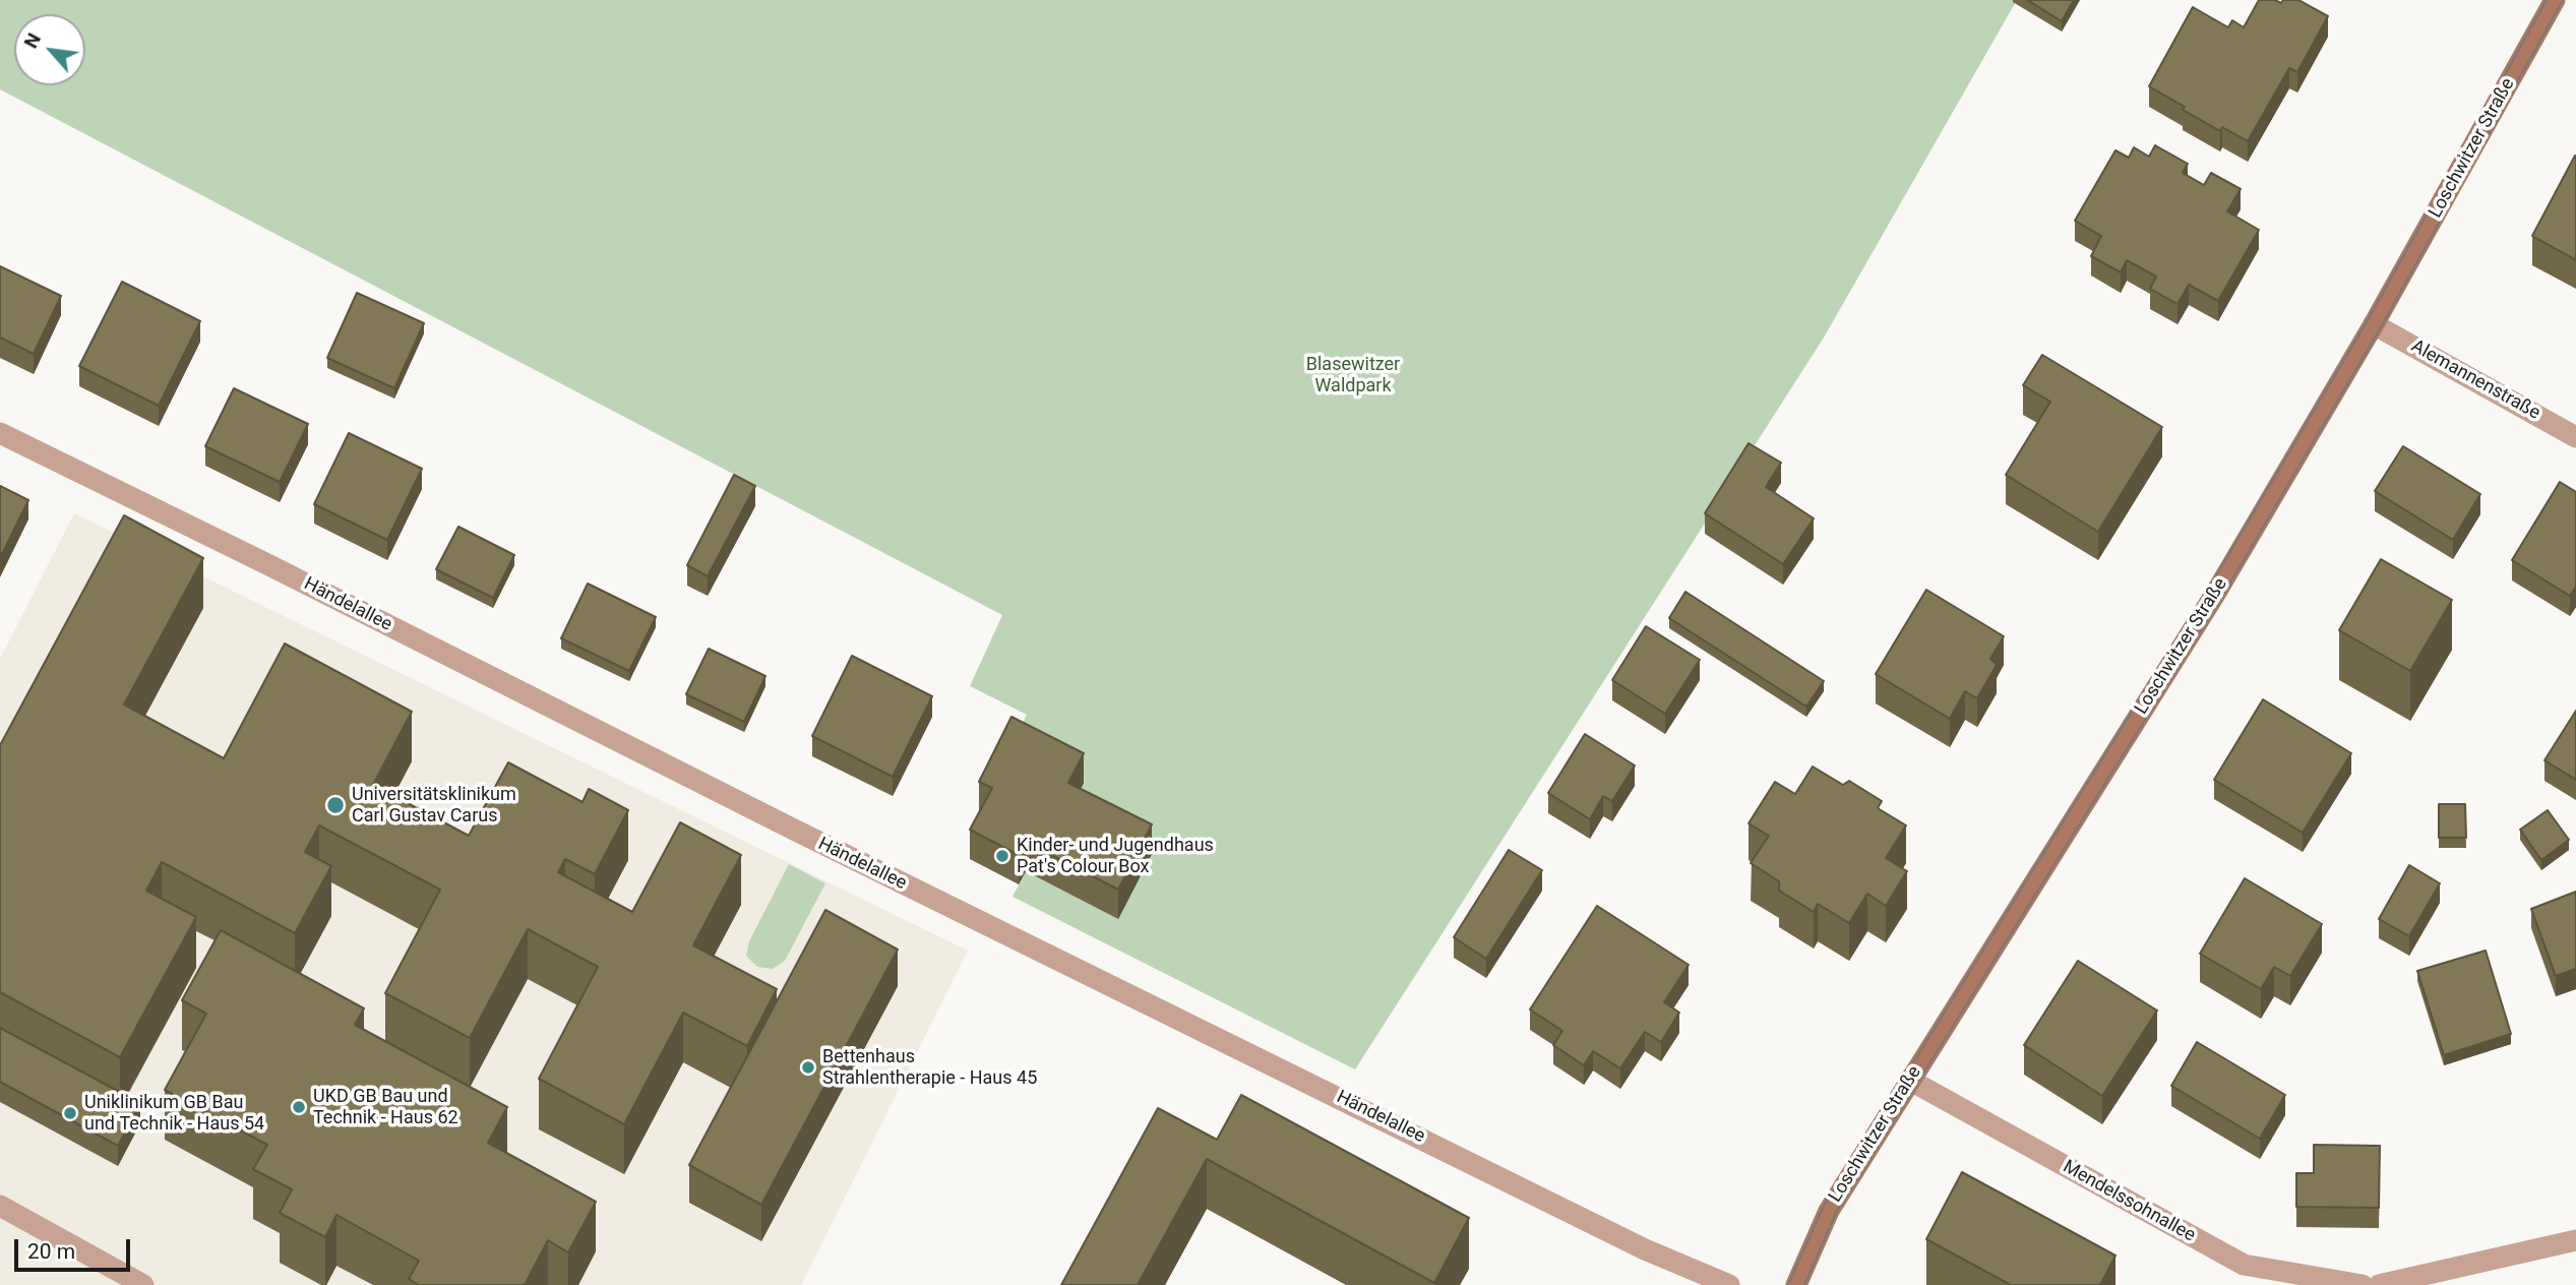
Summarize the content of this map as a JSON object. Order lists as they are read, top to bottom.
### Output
{
  "streets": {
    "street": [
      "Loschwitzer Straße",
      "Alemannenstraße",
      "Händelallee",
      "Mendelssohnallee"
    ]
  },
  "crossings": [
    ["Loschwitzer Straße", "Alemannenstraße"],
    ["Loschwitzer Straße", "Mendelssohnallee"]
  ],
  "parks": ["Blasewitzer Waldpark"],
  "places": [
    "Universitätsklinikum Carl Gustav Carus",
    "Kinder- und Jugendhaus Pat's Colour Box",
    "Bettenhaus Strahlentherapie - Haus 45",
    "UKD GB Bau und Technik - Haus 62",
    "Uniklinikum GB Bau und Technik - Haus 54"
  ],
  "scale_bar": "20 m",
  "north": "top left"
}
